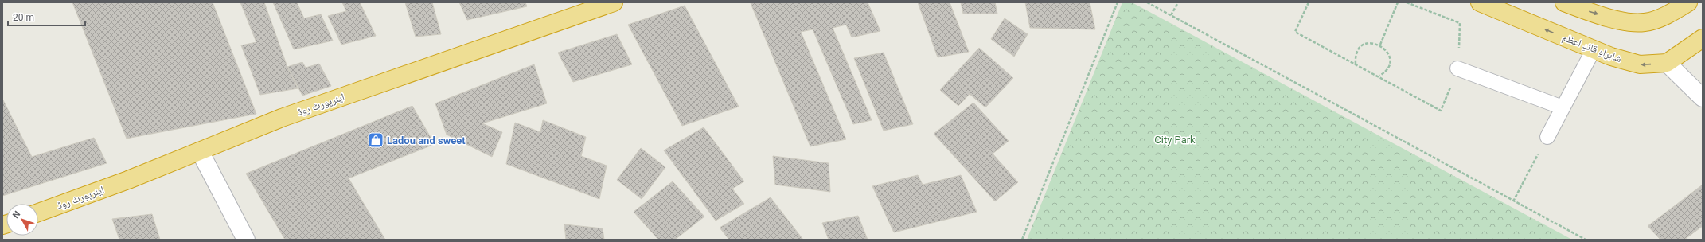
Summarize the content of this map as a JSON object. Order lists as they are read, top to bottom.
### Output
{
  "streets": {
    "highway": ["شاہراہِ قائدِ اعظم", "ایئرپورٹ روڈ"]
  },
  "one_way": ["شاہراہِ قائدِ اعظم"],
  "parks": ["City Park"],
  "places": {
    "shop": ["Ladou and sweet"]
  },
  "scale_bar": "20 m",
  "north": "top left"
}
